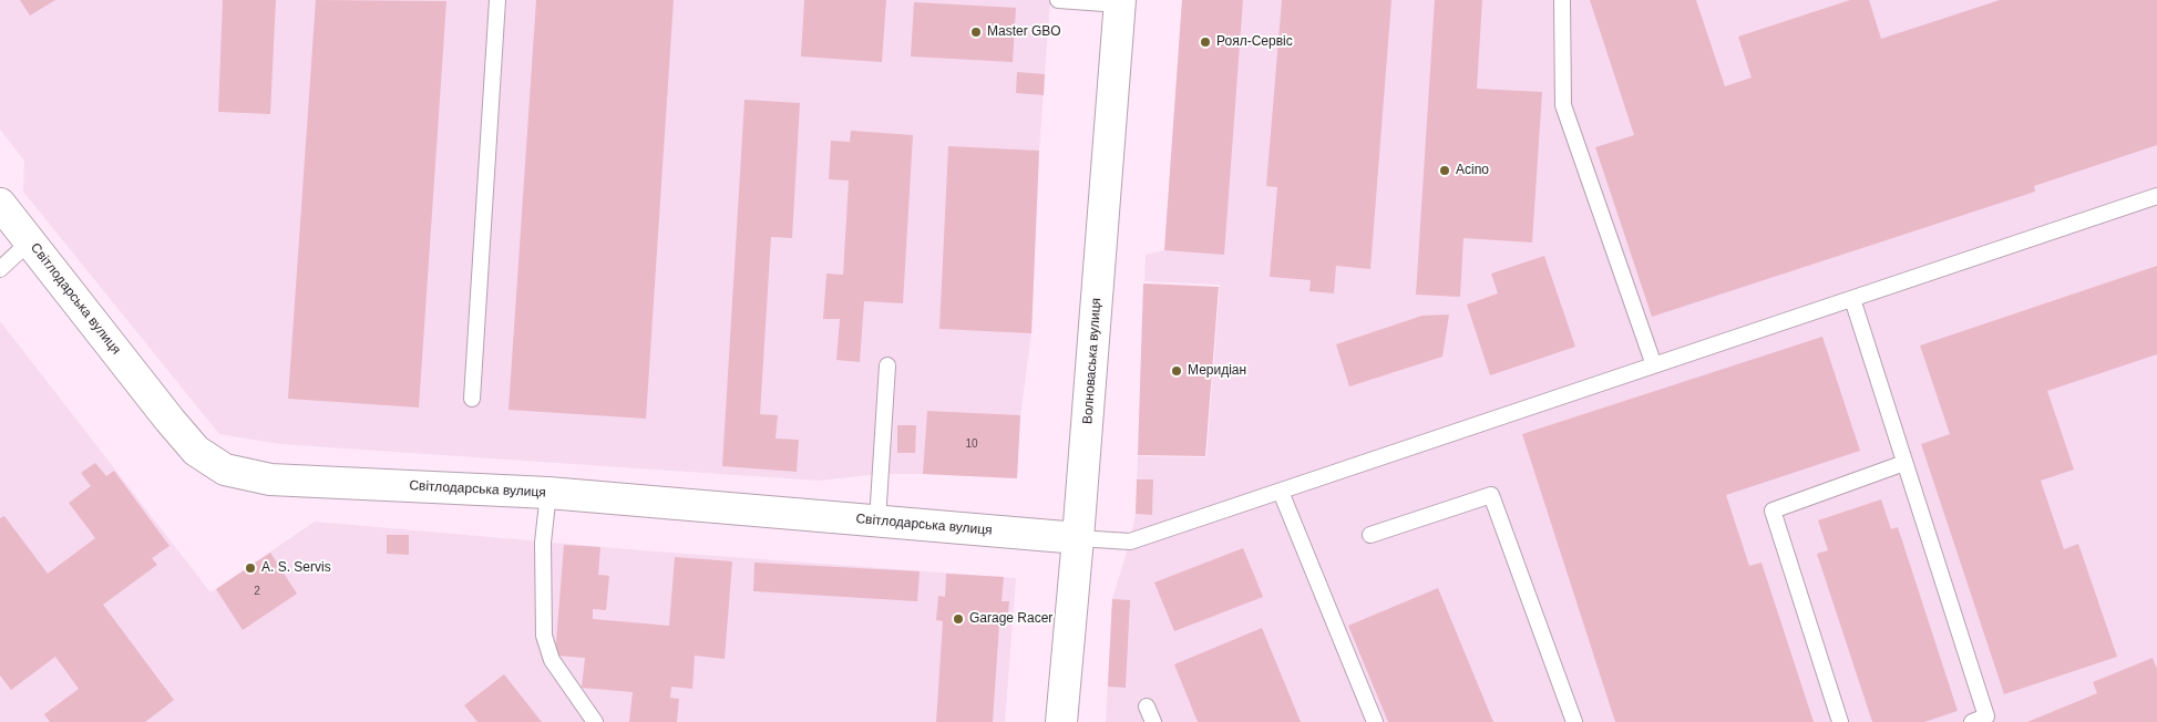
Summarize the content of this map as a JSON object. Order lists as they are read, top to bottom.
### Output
{
  "streets": {
    "street": ["Світлодарська вулиця", "Волноваська вулиця"]
  },
  "crossings": [
    ["Світлодарська вулиця", "Волноваська вулиця"]
  ],
  "places": [
    "Master GBO",
    "Роял-Сервіс",
    "Acino",
    "Меридіан",
    "A. S. Servis",
    "Garage Racer"
  ],
  "house_numbers": ["10", "2"]
}
